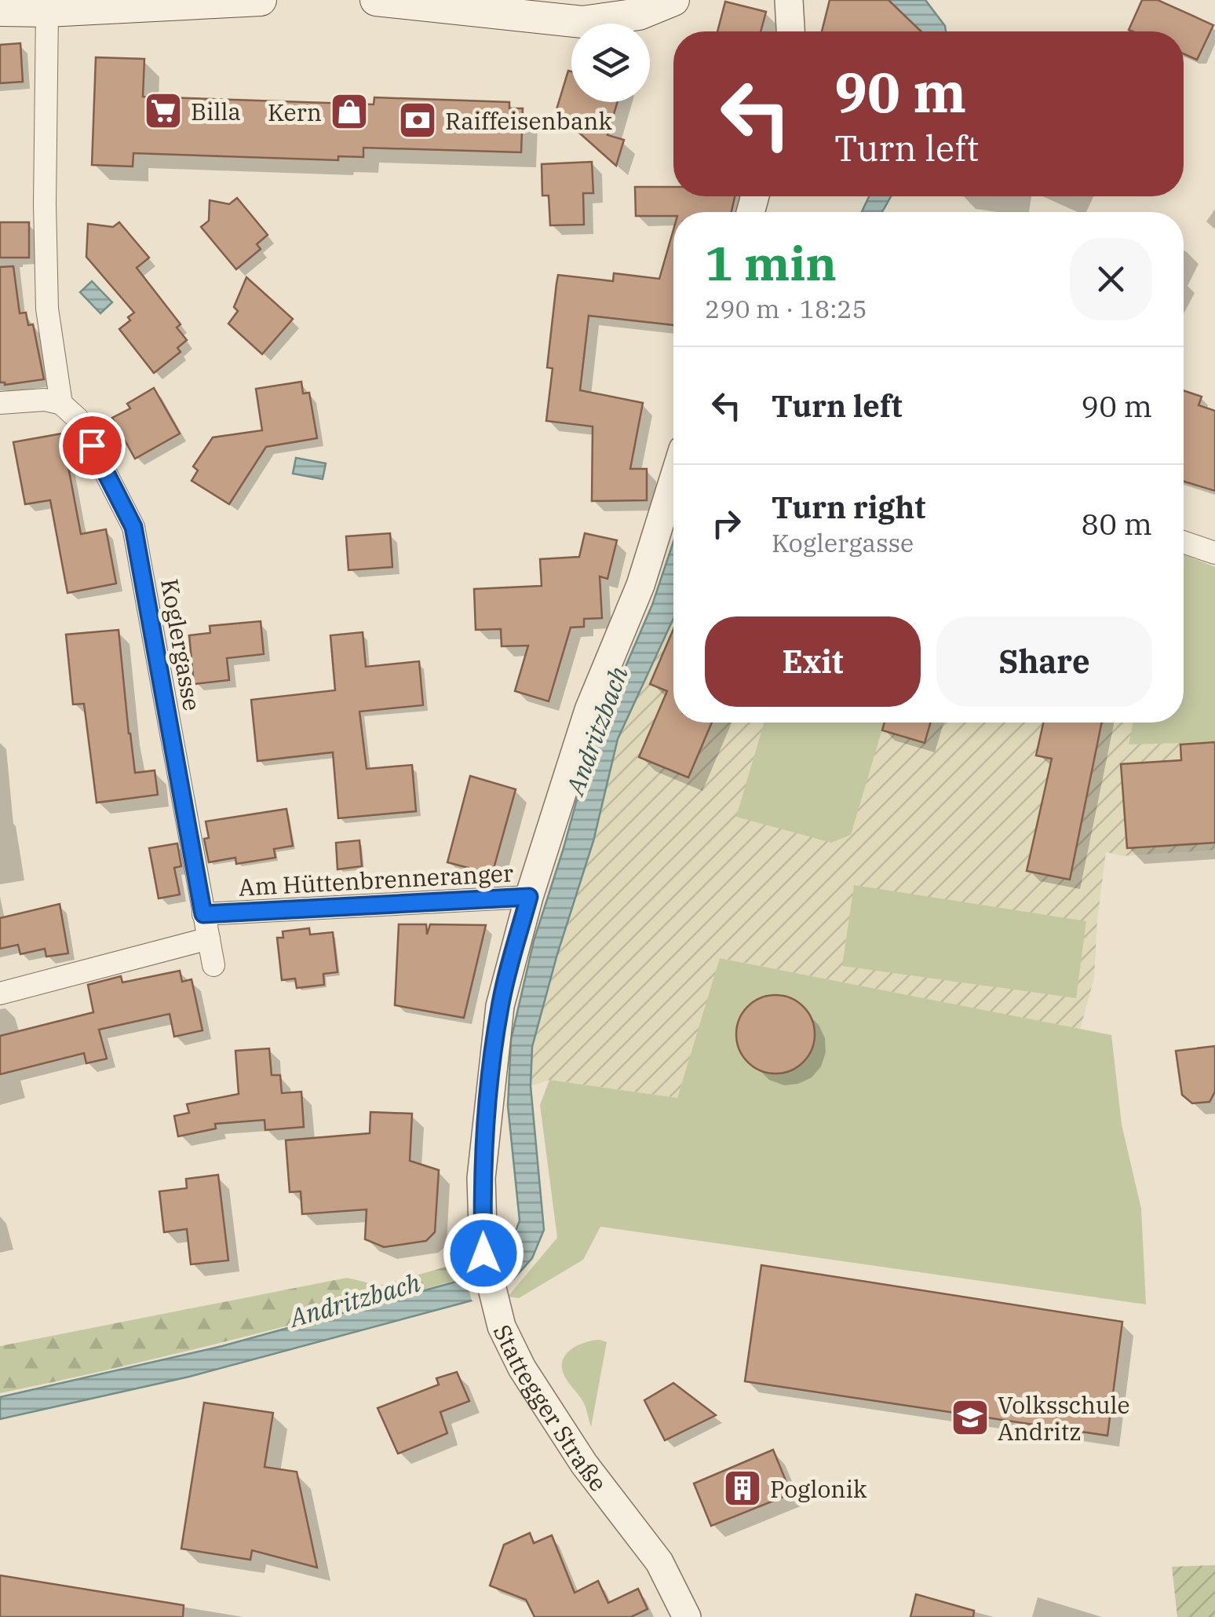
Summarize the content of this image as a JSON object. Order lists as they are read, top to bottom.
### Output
{
  "streets": {
    "street": ["Koglergasse", "Am Hüttenbrenneranger", "Stattegger Straße"]
  },
  "crossings": [
    ["Koglergasse", "Am Hüttenbrenneranger"],
    ["Am Hüttenbrenneranger", "Stattegger Straße"]
  ],
  "water": ["Andritzbach"],
  "places": {
    "supermarket": ["Billa"],
    "shop": ["Kern"],
    "bank": ["Raiffeisenbank"],
    "school or university": ["Volksschule Andritz"],
    "building": ["Poglonik"]
  },
  "page": {
    "turn": ["90 m", "Turn left"],
    "heading": ["1 min", "290 m · 18:25"],
    "list": [
      {
        "name": "Turn left",
        "value": "90 m"
      },
      {
        "name": "Turn right",
        "note": "Koglergasse",
        "value": "80 m"
      }
    ],
    "buttons": ["Exit", "Share"]
  }
}
